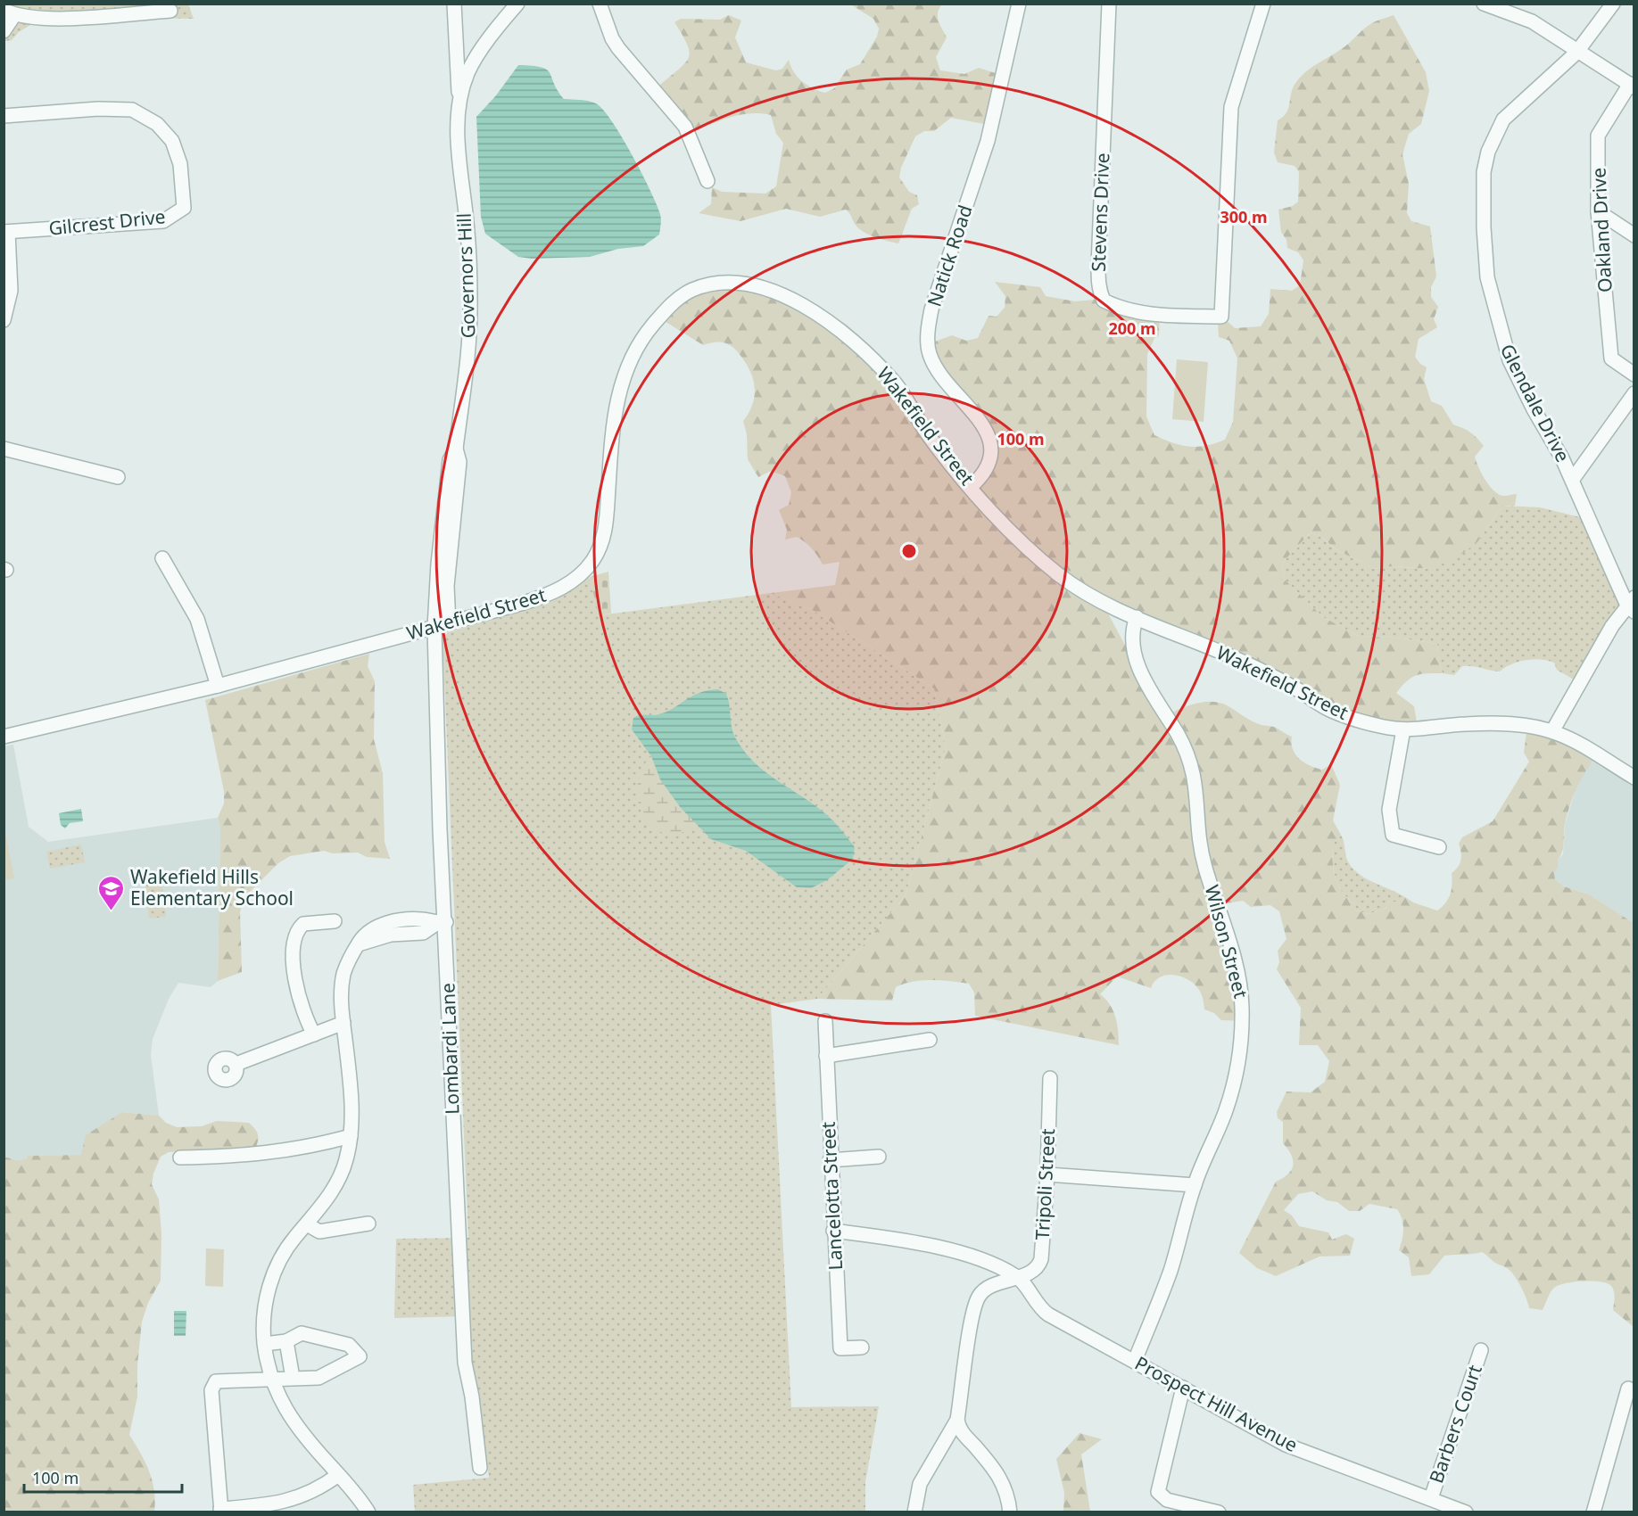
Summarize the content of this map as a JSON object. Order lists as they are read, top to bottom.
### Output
{
  "streets": {
    "street": [
      "Stevens Drive",
      "Gilcrest Drive",
      "Oakland Drive",
      "Natick Road",
      "Governors Hill",
      "Glendale Drive",
      "Wakefield Street",
      "Wilson Street",
      "Lombardi Lane",
      "Tripoli Street",
      "Lancelotta Street",
      "Prospect Hill Avenue",
      "Barbers Court"
    ]
  },
  "crossings": [
    ["Natick Road", "Wakefield Street"],
    ["Governors Hill", "Wakefield Street"],
    ["Governors Hill", "Lombardi Lane"],
    ["Wakefield Street", "Wilson Street"],
    ["Wakefield Street", "Lombardi Lane"],
    ["Wilson Street", "Prospect Hill Avenue"],
    ["Tripoli Street", "Prospect Hill Avenue"],
    ["Prospect Hill Avenue", "Barbers Court"]
  ],
  "places": {
    "school or university": ["Wakefield Hills Elementary School"]
  },
  "scale_bar": "100 m",
  "rings": ["300 m", "200 m", "100 m"]
}
